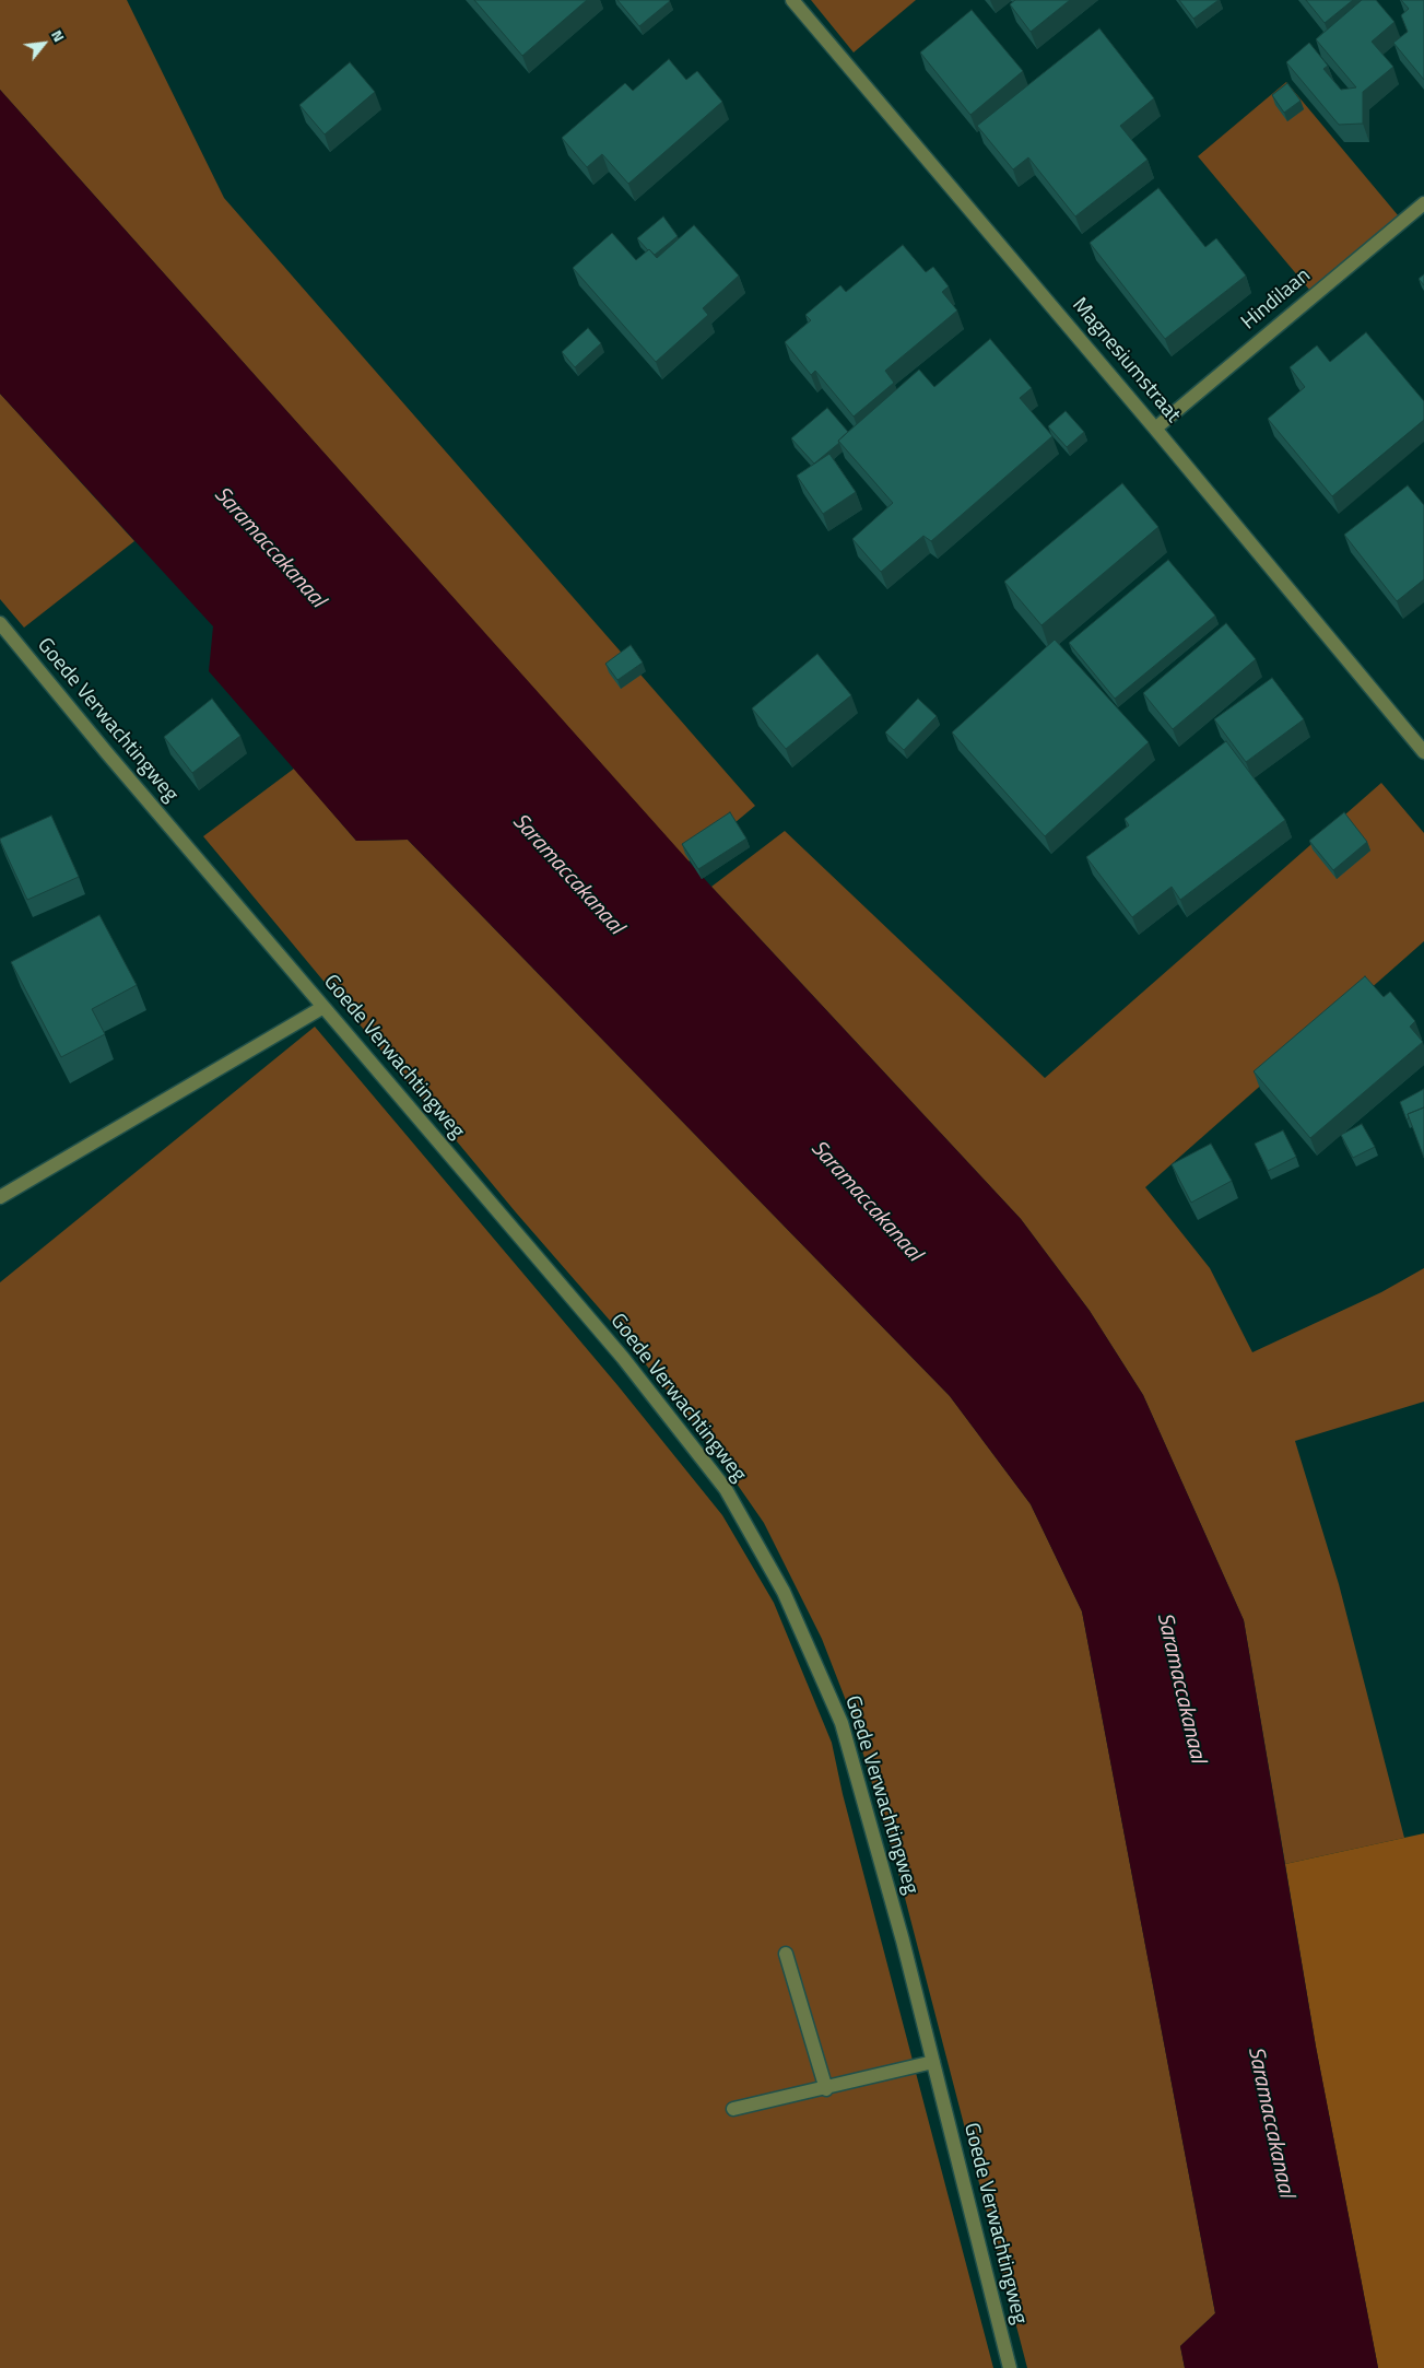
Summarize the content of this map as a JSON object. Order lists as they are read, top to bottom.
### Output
{
  "streets": {
    "street": ["Hindilaan", "Magnesiumstraat", "Goede Verwachtingweg"]
  },
  "crossings": [
    ["Hindilaan", "Magnesiumstraat"]
  ],
  "water": ["Saramaccakanaal"],
  "north": "top right"
}
